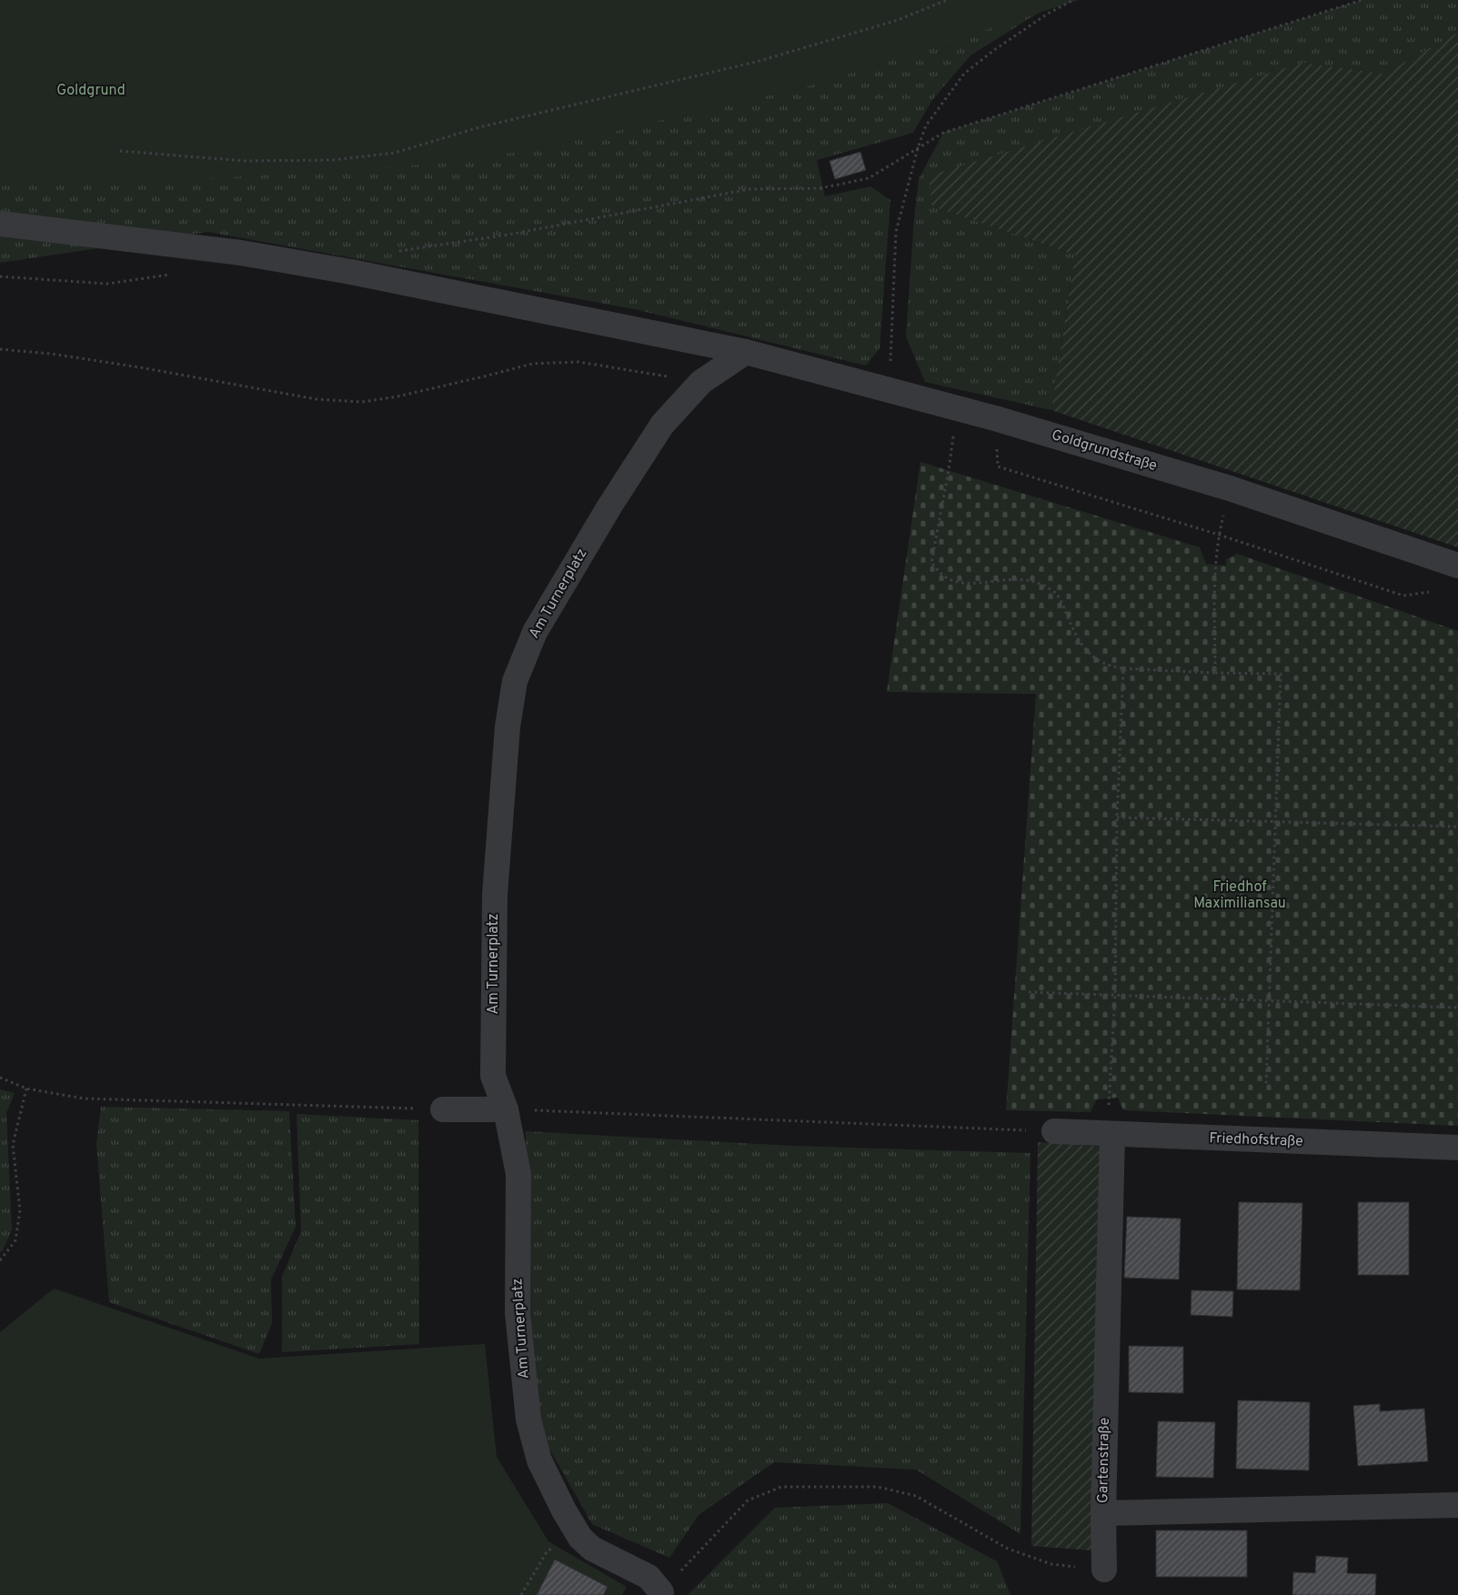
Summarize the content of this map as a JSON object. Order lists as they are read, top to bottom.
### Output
{
  "streets": {
    "street": [
      "Goldgrundstraße",
      "Am Turnerplatz",
      "Friedhofstraße",
      "Gartenstraße"
    ]
  },
  "crossings": [
    ["Goldgrundstraße", "Am Turnerplatz"],
    ["Friedhofstraße", "Gartenstraße"]
  ],
  "parks": ["Goldgrund", "Friedhof Maximiliansau"]
}
